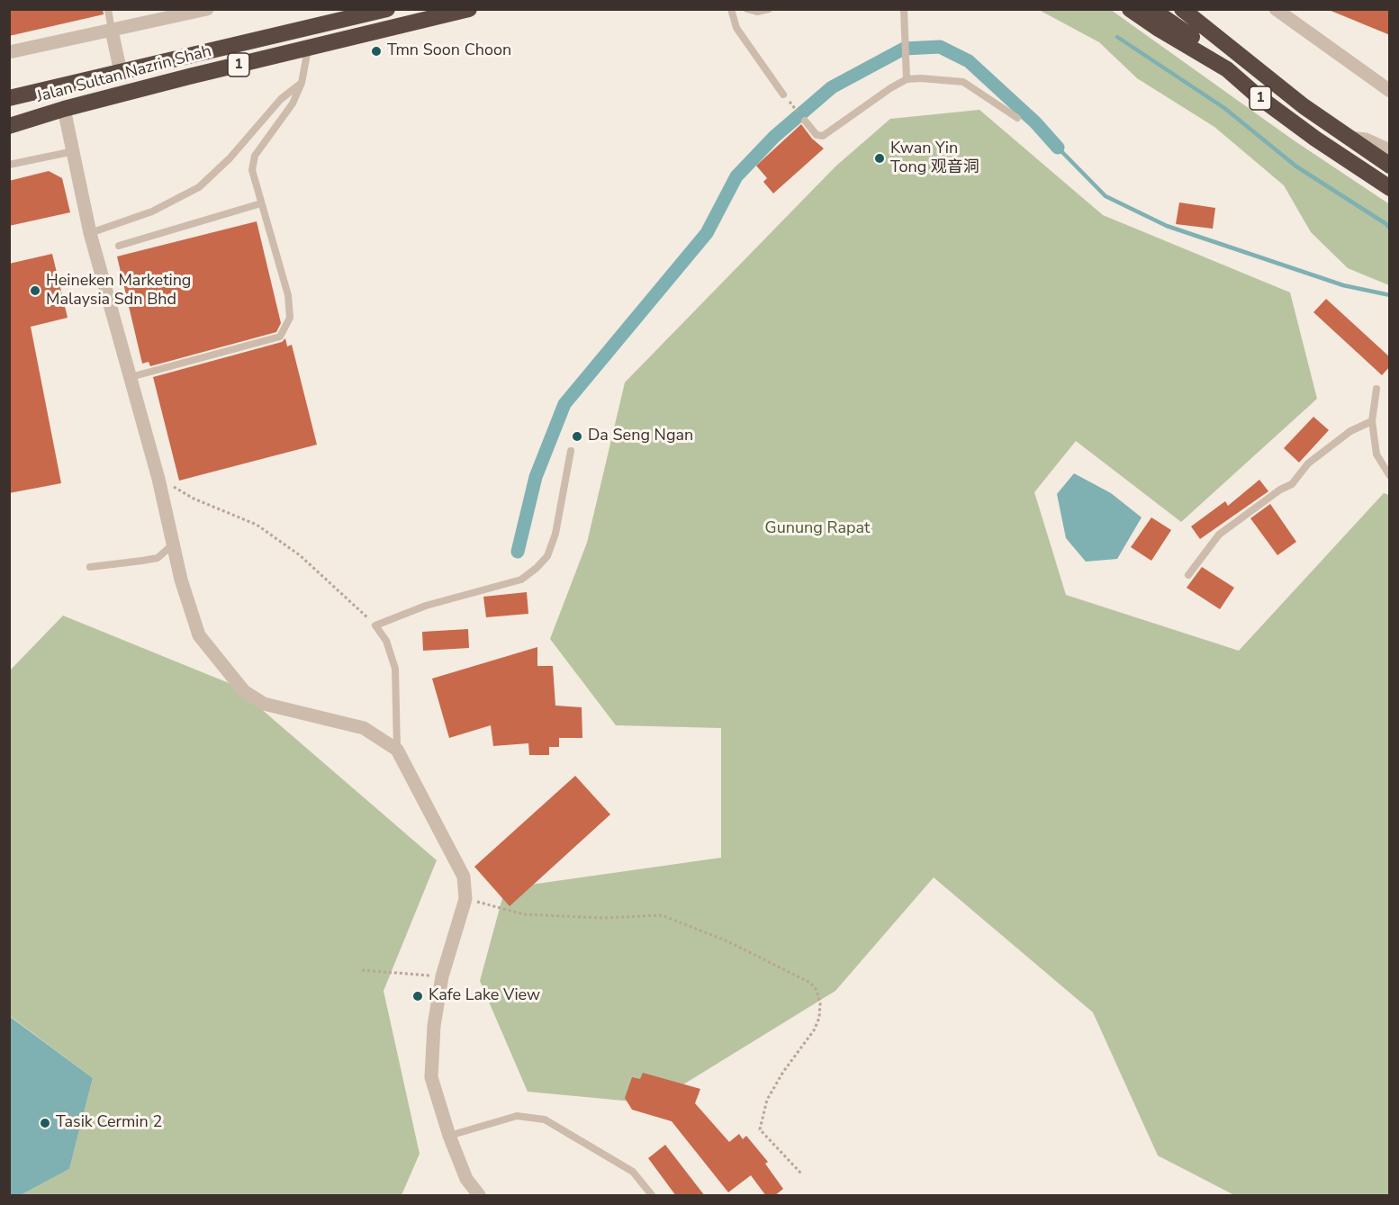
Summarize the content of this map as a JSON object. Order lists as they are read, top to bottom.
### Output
{
  "streets": {
    "highway": ["1", "Jalan Sultan Nazrin Shah"]
  },
  "parks": ["Gunung Rapat"],
  "places": [
    "Tmn Soon Choon",
    "Kwan Yin Tong 观音洞",
    "Heineken Marketing Malaysia Sdn Bhd",
    "Da Seng Ngan",
    "Kafe Lake View",
    "Tasik Cermin 2"
  ]
}
